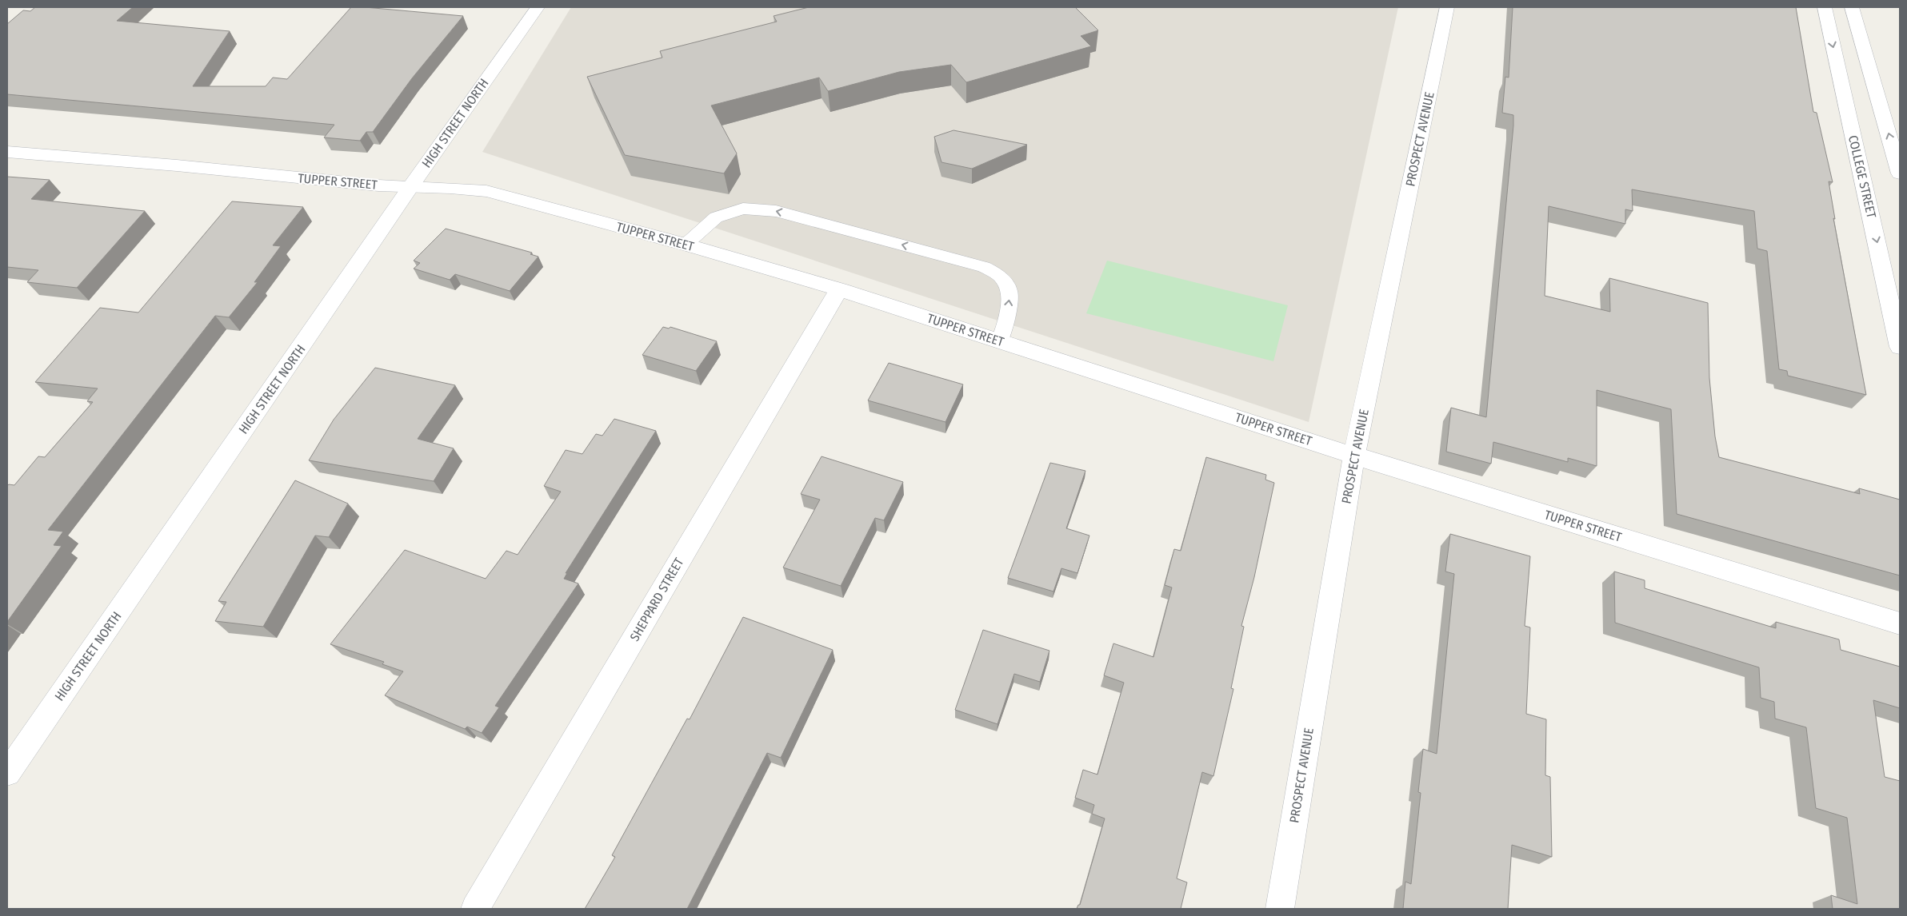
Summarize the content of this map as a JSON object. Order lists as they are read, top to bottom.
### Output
{
  "streets": {
    "street": [
      "HIGH STREET NORTH",
      "PROSPECT AVENUE",
      "COLLEGE STREET",
      "TUPPER STREET",
      "SHEPPARD STREET"
    ]
  },
  "crossings": [
    ["HIGH STREET NORTH", "TUPPER STREET"],
    ["PROSPECT AVENUE", "TUPPER STREET"],
    ["TUPPER STREET", "SHEPPARD STREET"]
  ]
}
